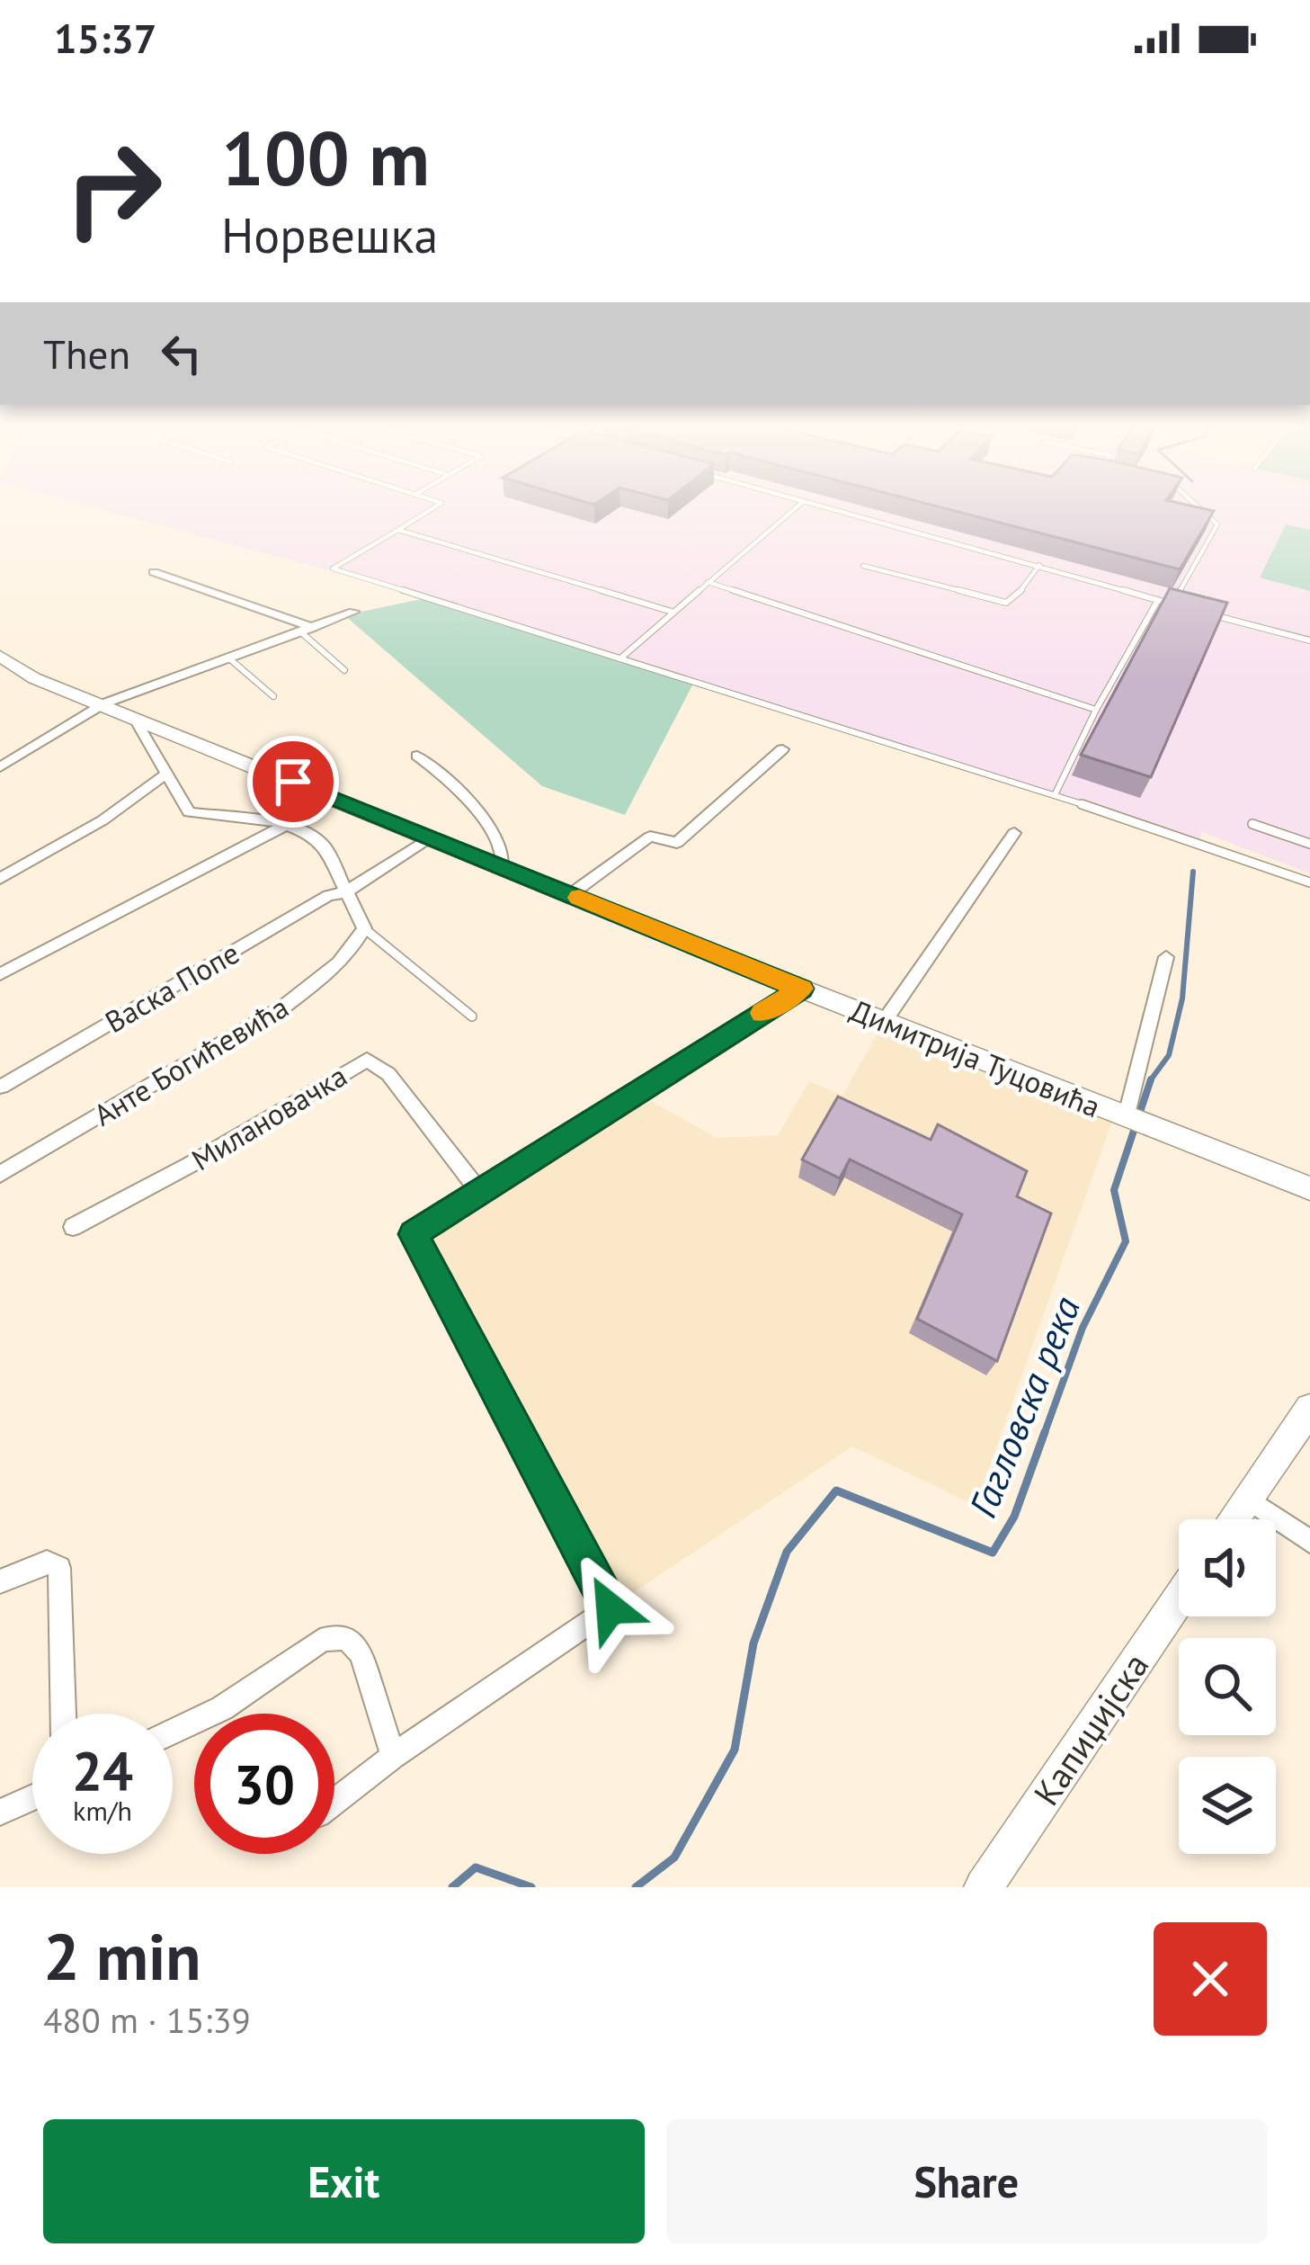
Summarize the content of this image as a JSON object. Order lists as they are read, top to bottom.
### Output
{
  "streets": {
    "street": [
      "Васка Попе",
      "Димитрија Туцовића",
      "Анте Богићевића",
      "Милановачка",
      "Капиџијска"
    ]
  },
  "crossings": [
    ["Васка Попе", "Димитрија Туцовића"]
  ],
  "water": ["Гагловска река"],
  "page": {
    "status": "15:37",
    "turn": ["100 m", "Норвешка"],
    "then": "Then",
    "speed": "24 km/h",
    "limit": "30",
    "heading": ["2 min", "480 m · 15:39"],
    "buttons": ["Exit", "Share"]
  }
}
